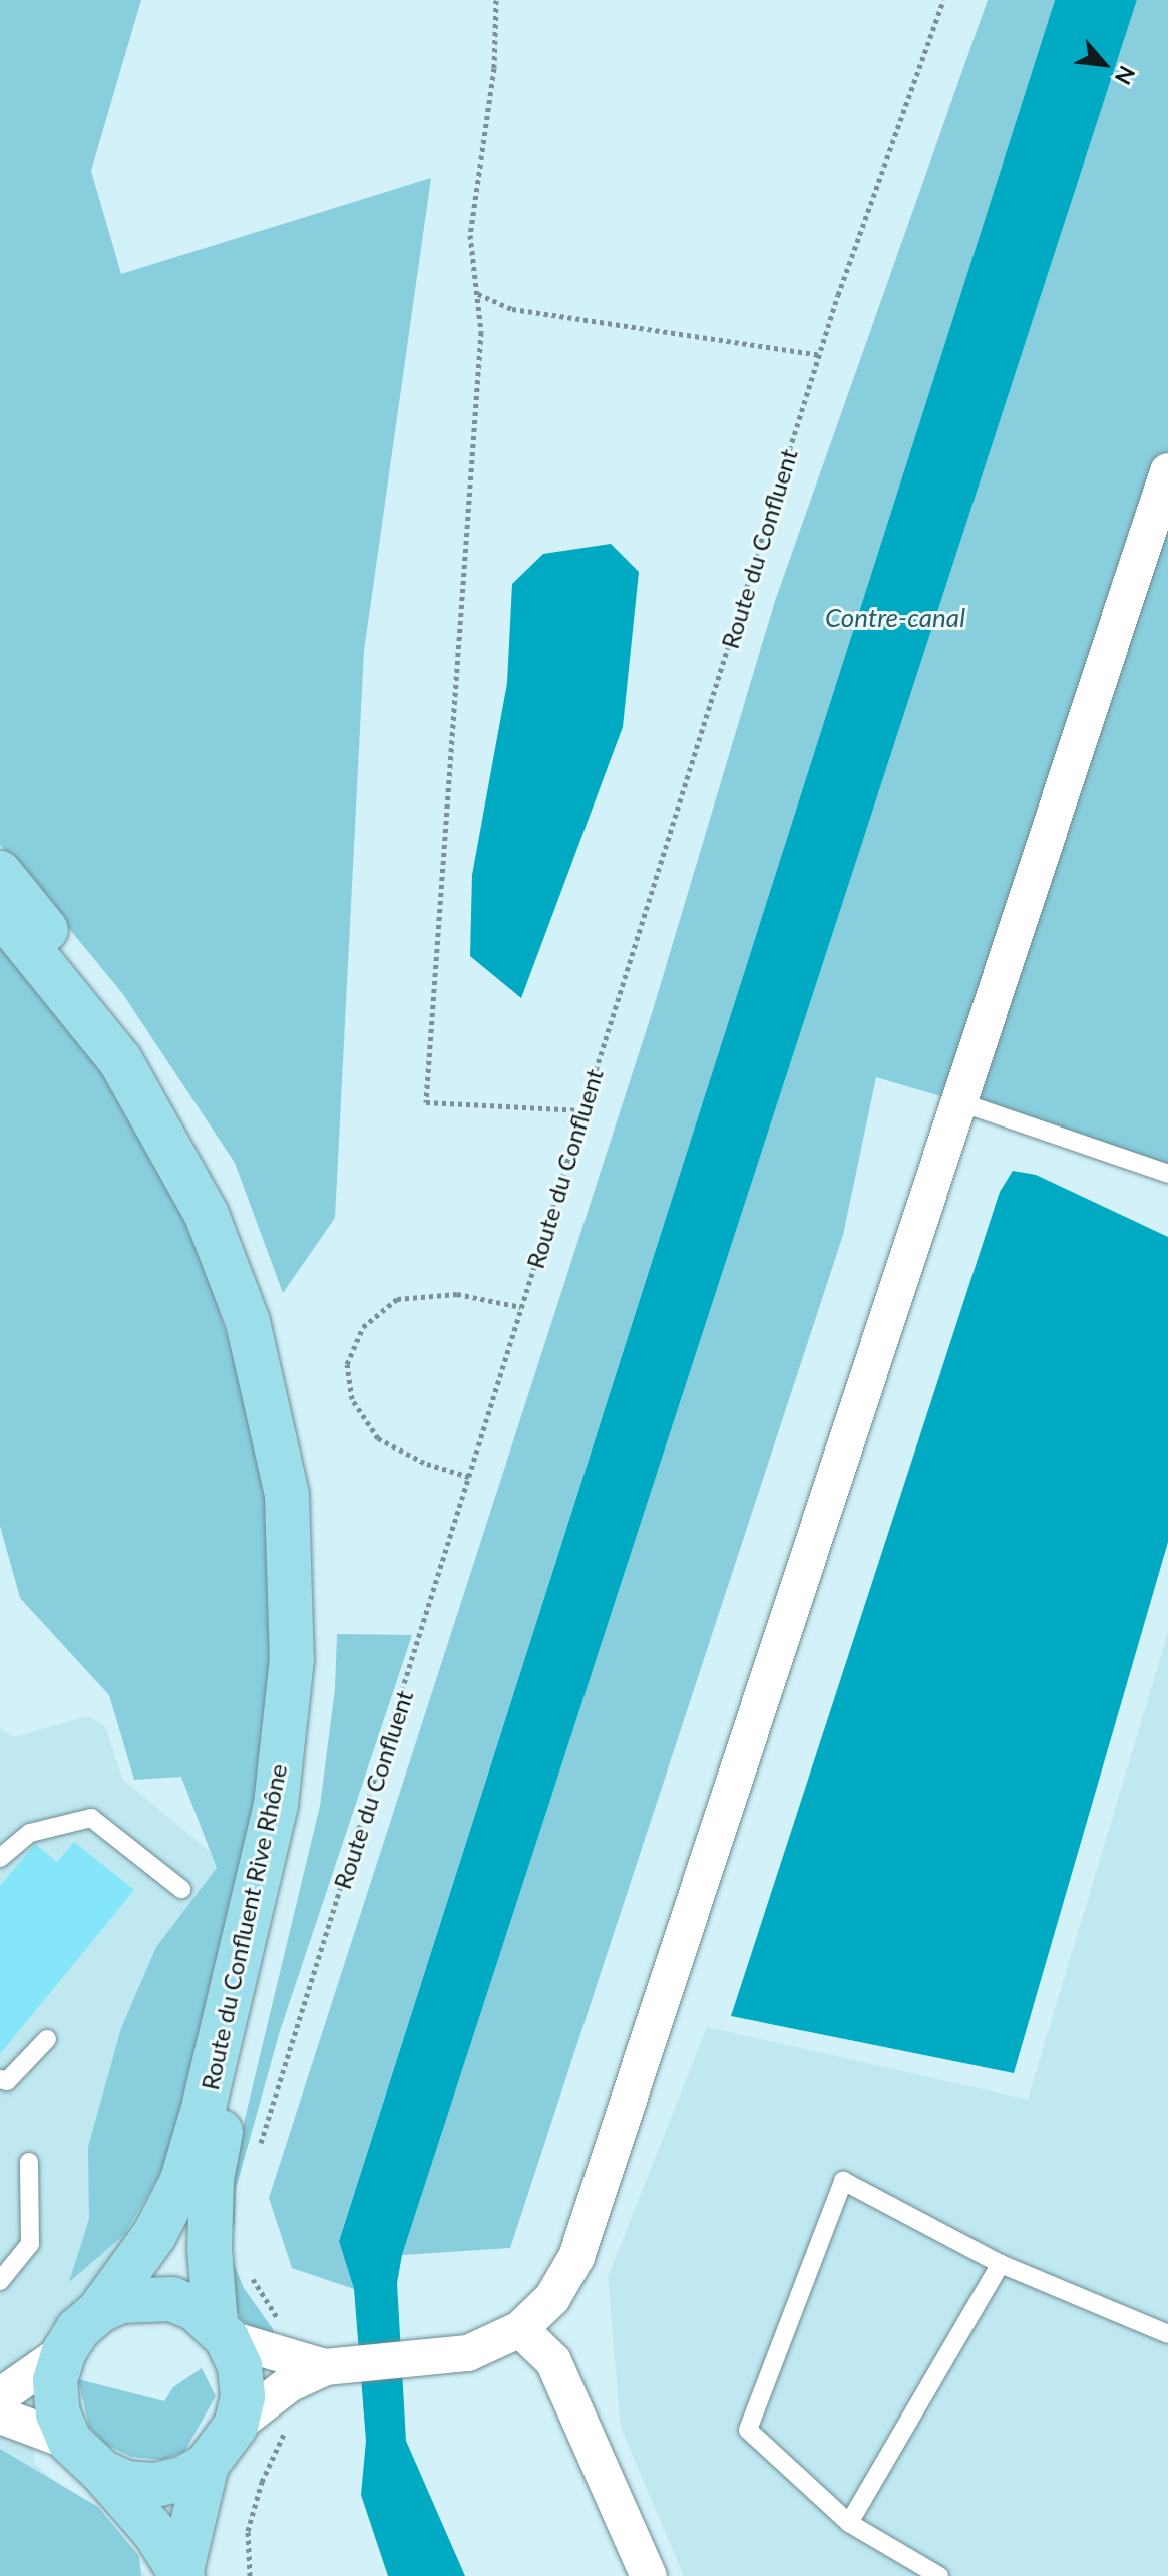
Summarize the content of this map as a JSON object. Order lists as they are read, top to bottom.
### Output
{
  "streets": {
    "main road": ["Route du Confluent Rive Rhône"],
    "path": ["Route du Confluent"]
  },
  "water": ["Contre-canal"],
  "north": "bottom right"
}
